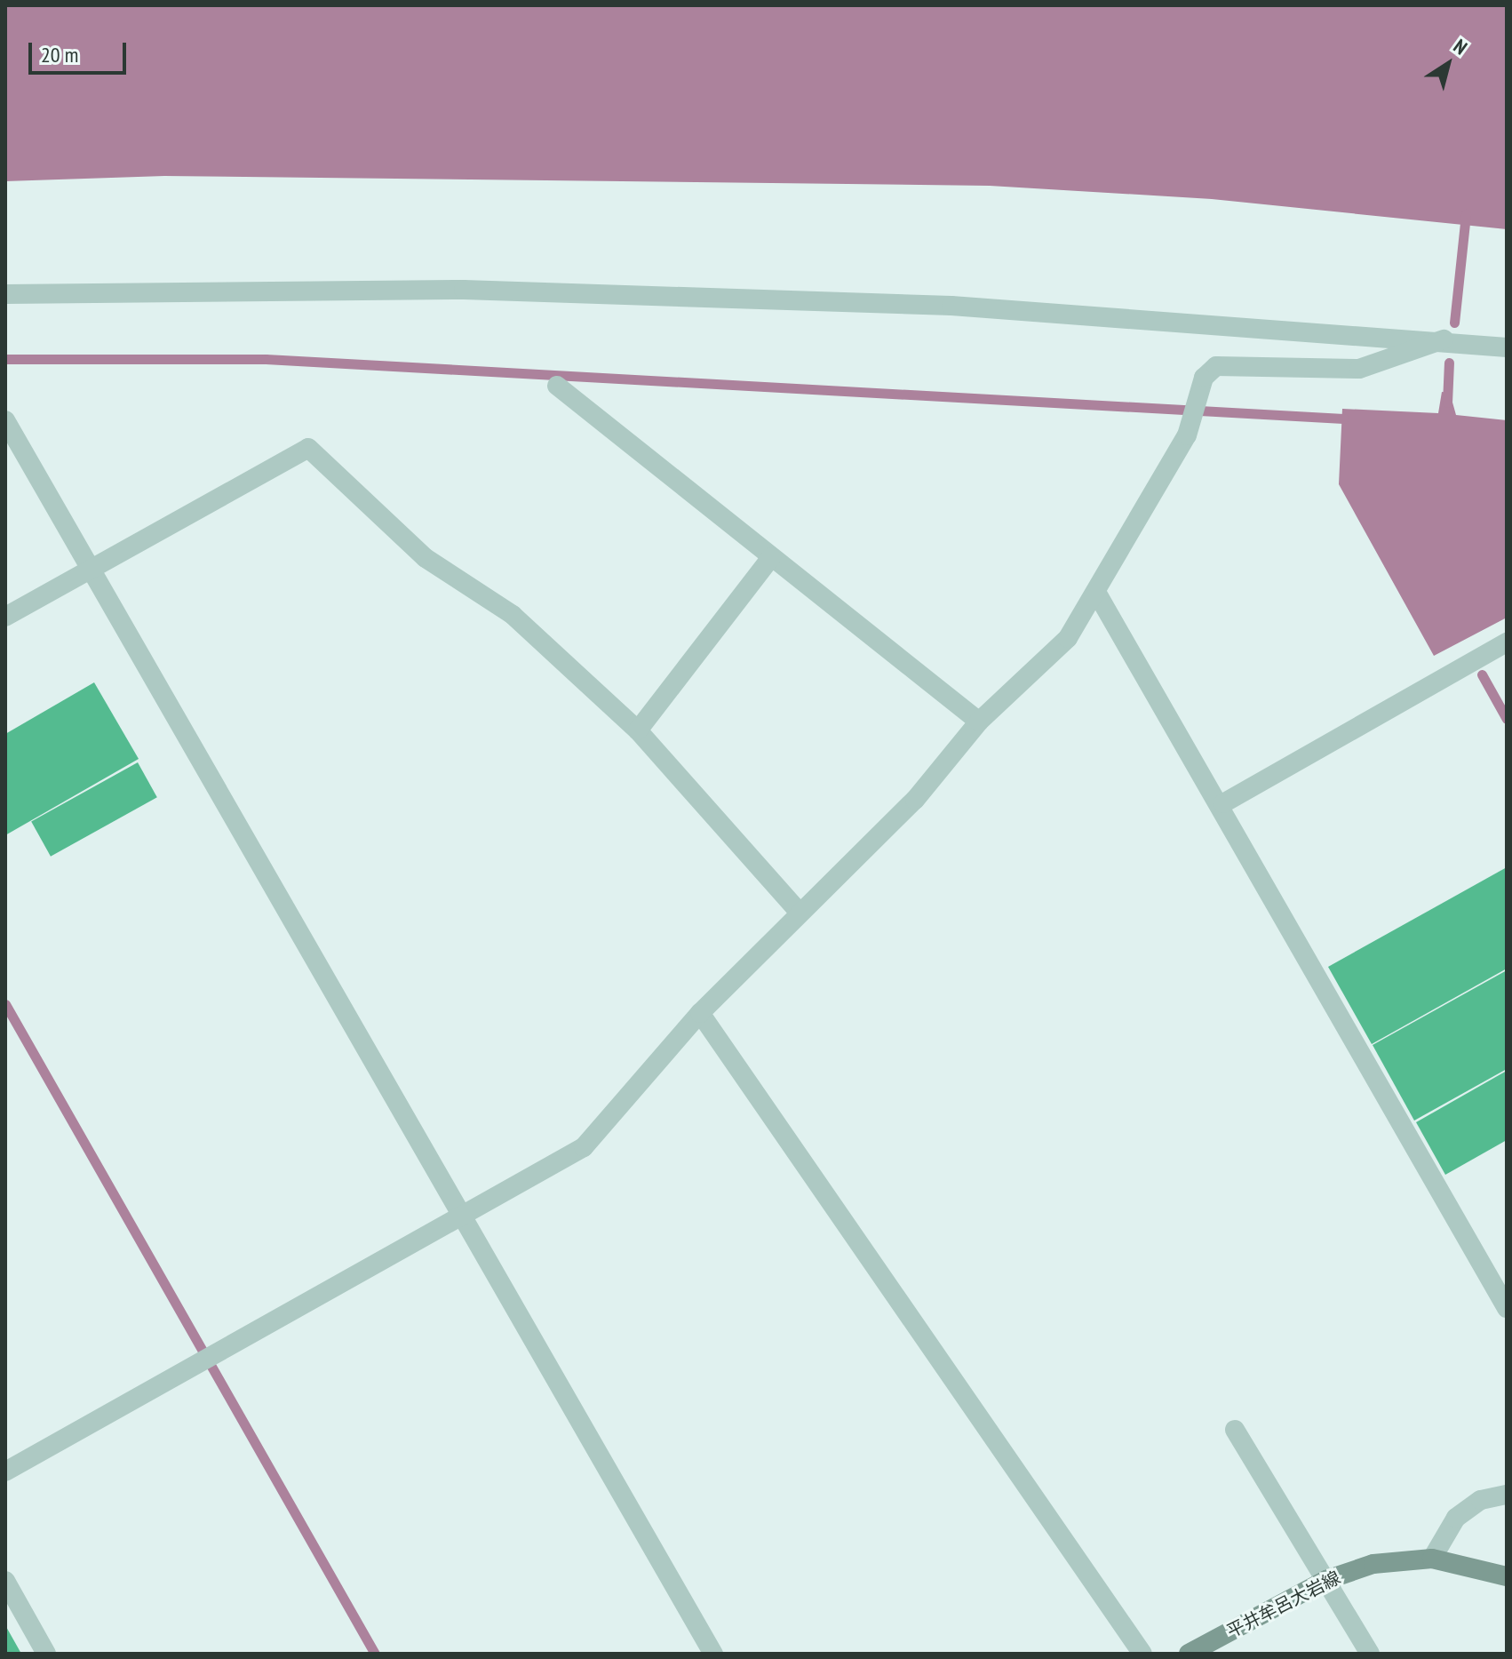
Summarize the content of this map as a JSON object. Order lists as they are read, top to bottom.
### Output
{
  "streets": {
    "main road": ["平井牟呂大岩線"]
  },
  "scale_bar": "20 m",
  "north": "top right"
}
